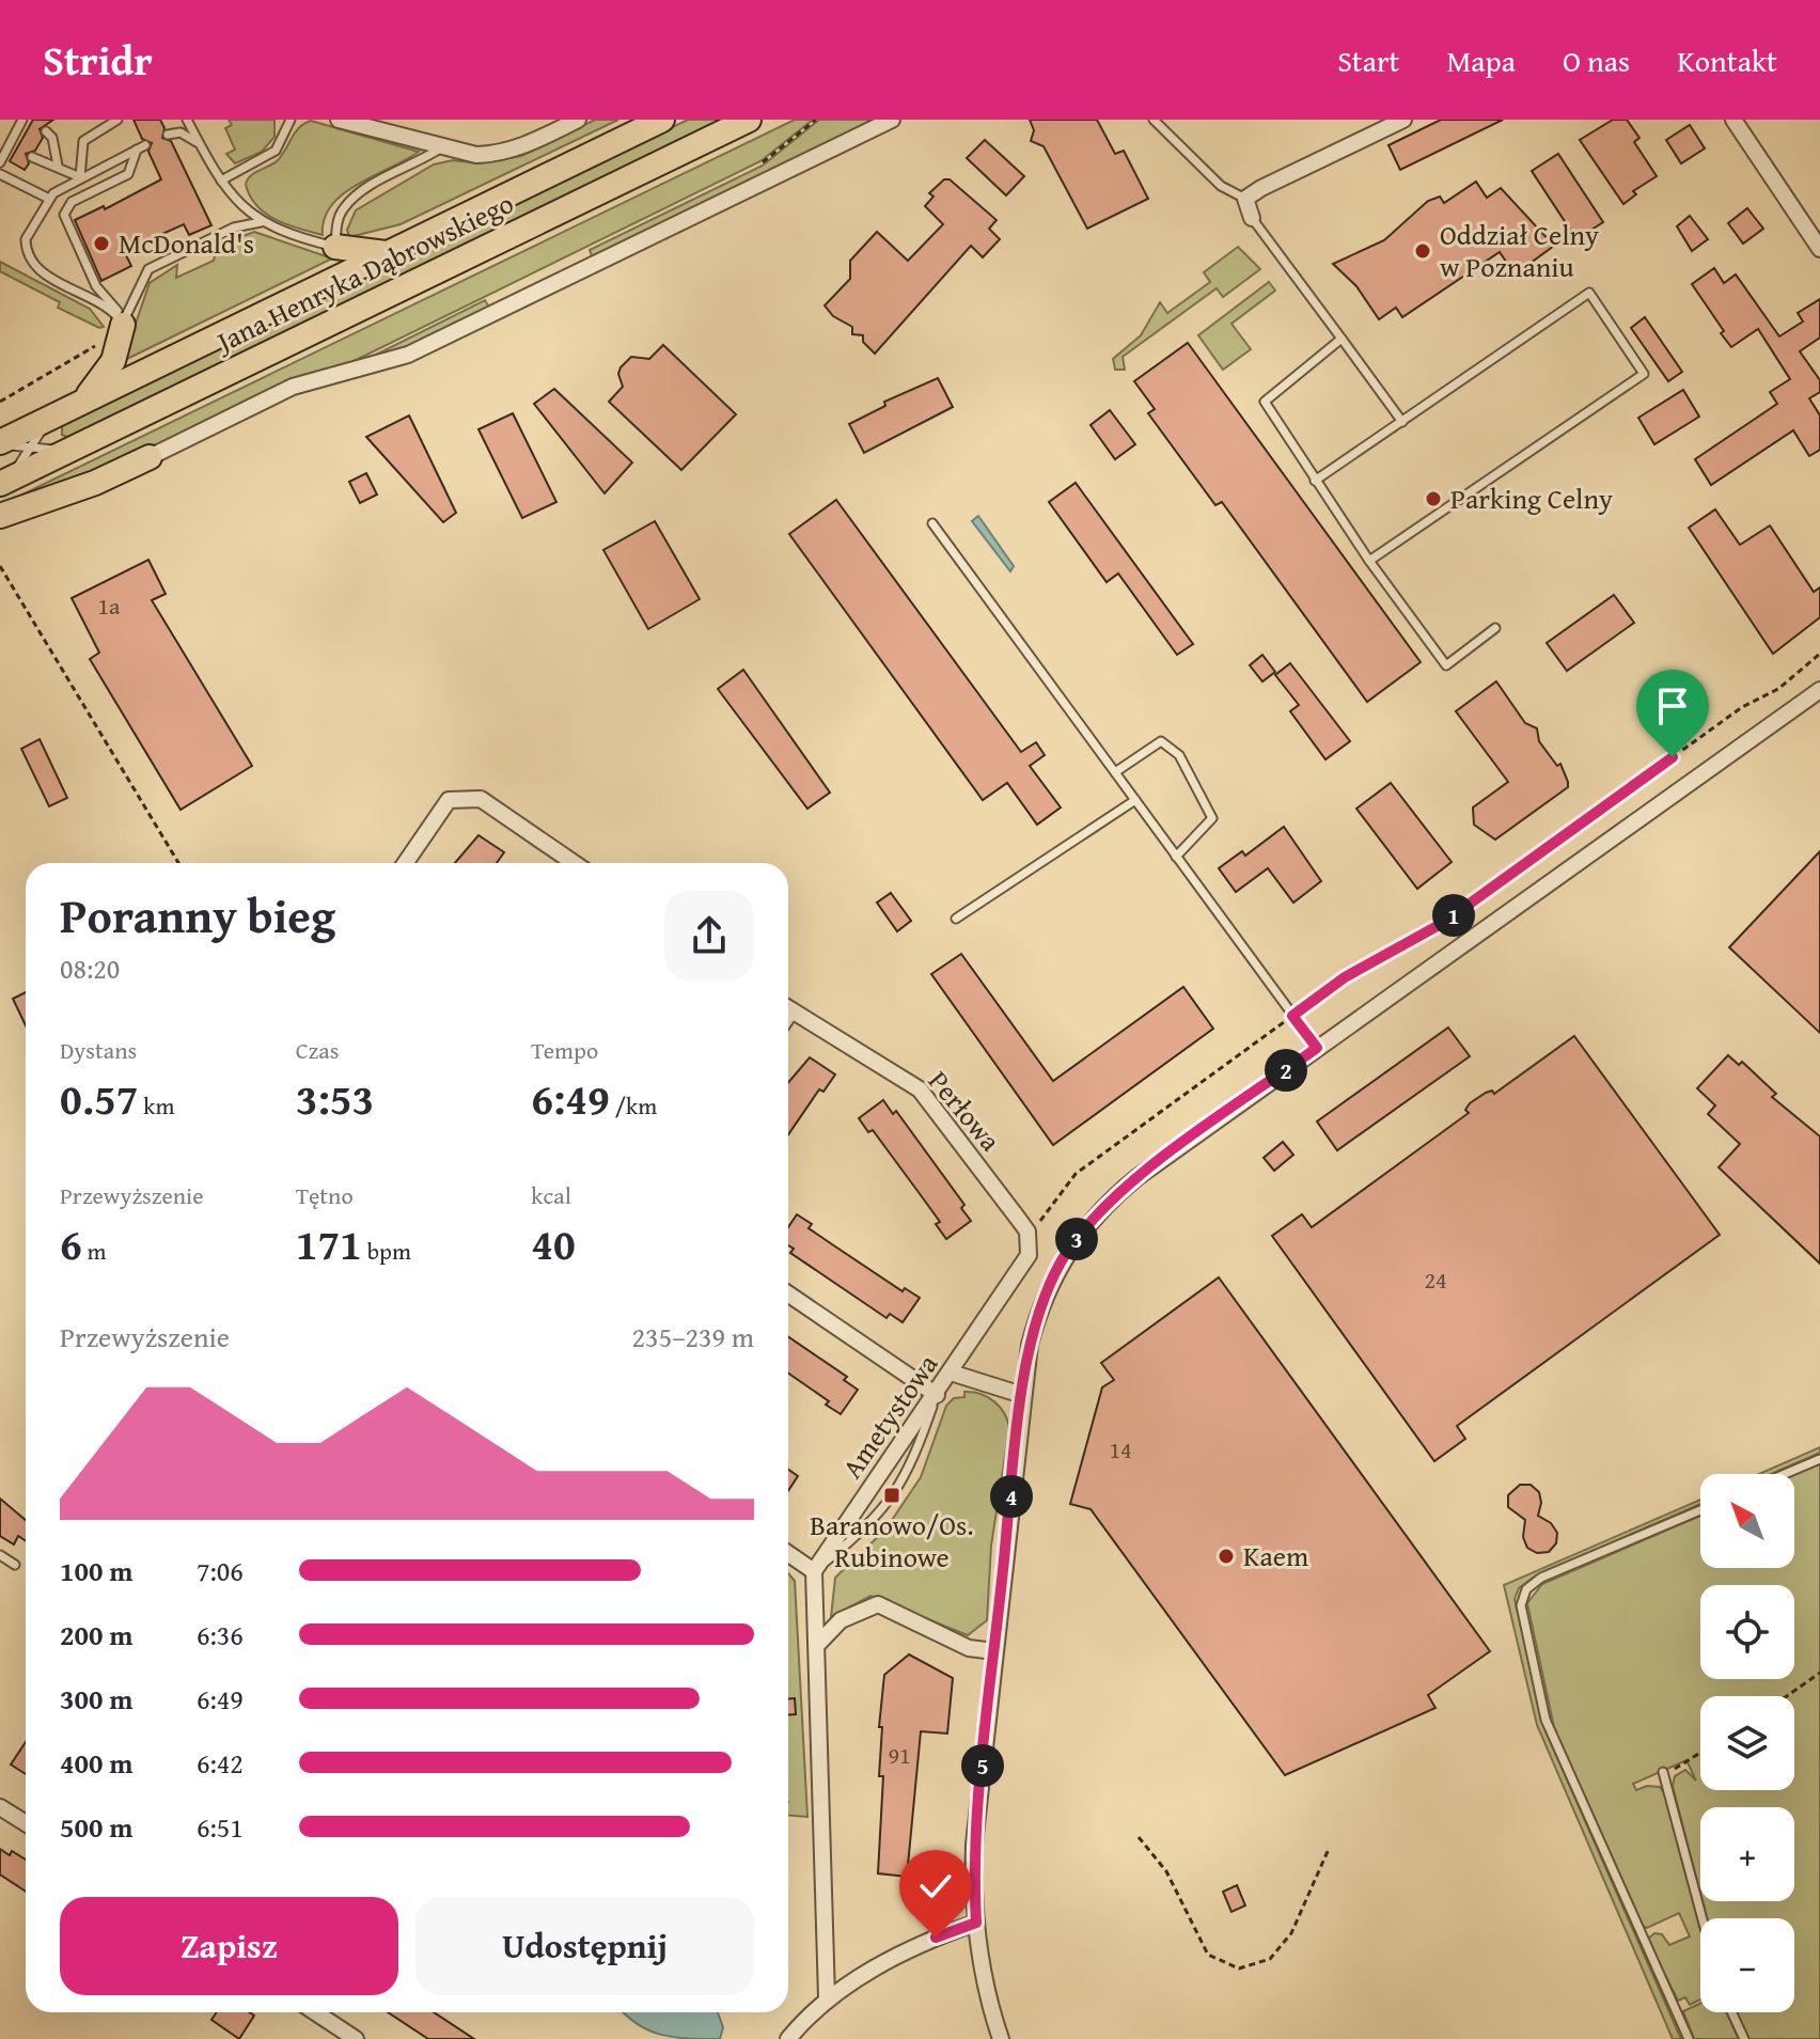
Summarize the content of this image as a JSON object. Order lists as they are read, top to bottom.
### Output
{
  "streets": {
    "main road": ["Jana Henryka Dąbrowskiego"],
    "street": ["Perłowa", "Ametystowa"]
  },
  "crossings": [
    ["Perłowa", "Ametystowa"]
  ],
  "places": {
    "other": [
      "McDonald's",
      "Oddział Celny w Poznaniu",
      "Parking Celny",
      "Kaem"
    ],
    "transit": ["Baranowo/Os. Rubinowe"]
  },
  "house_numbers": [
    "1a",
    "24",
    "14",
    "91"
  ],
  "north": "top left",
  "page": {
    "header": "Stridr",
    "nav": [
      "Start",
      "Mapa",
      "O nas",
      "Kontakt"
    ],
    "heading": ["Poranny bieg", "08:20"],
    "pins": [
      "1",
      "2",
      "3",
      "4",
      "5"
    ],
    "stats": [
      ["Dystans", "0.57 km"],
      ["Czas", "3:53"],
      ["Tempo", "6:49 /km"],
      ["Przewyższenie", "6 m"],
      ["Tętno", "171 bpm"],
      ["kcal", "40"]
    ],
    "chart": ["Przewyższenie", "235–239 m"],
    "map_buttons": ["+", "−"],
    "list": [
      {
        "name": "100 m",
        "note": "7:06"
      },
      {
        "name": "200 m",
        "note": "6:36"
      },
      {
        "name": "300 m",
        "note": "6:49"
      },
      {
        "name": "400 m",
        "note": "6:42"
      },
      {
        "name": "500 m",
        "note": "6:51"
      }
    ],
    "buttons": ["Zapisz", "Udostępnij"]
  }
}
